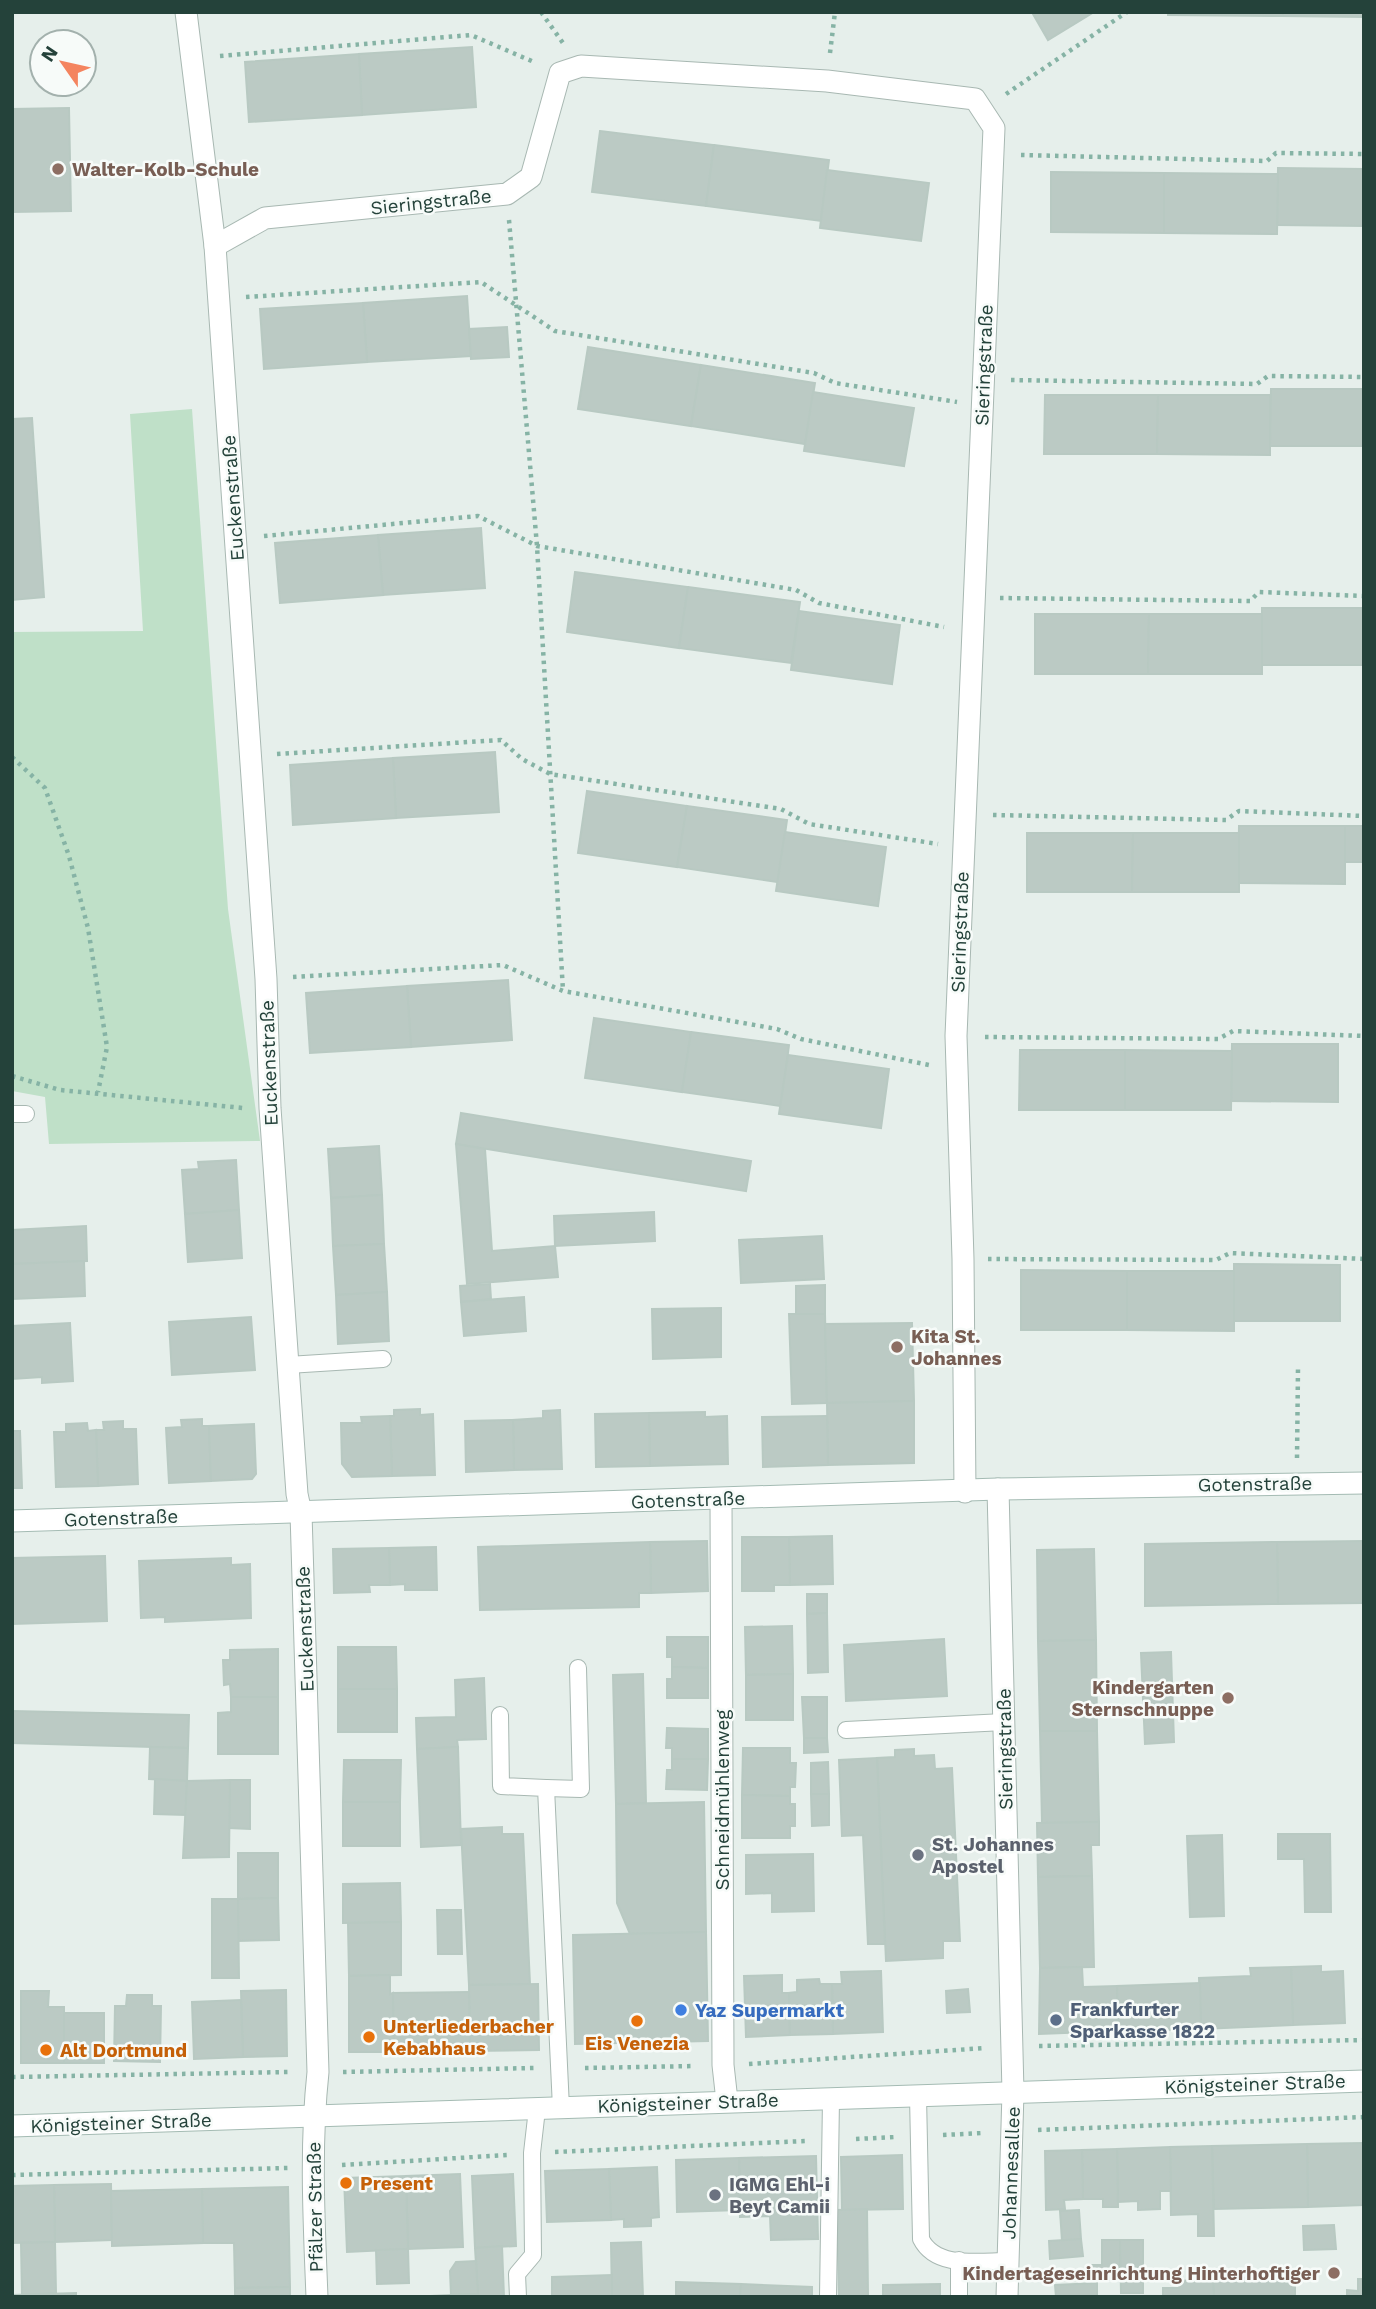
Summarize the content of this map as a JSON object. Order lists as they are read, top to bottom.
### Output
{
  "streets": {
    "street": [
      "Sieringstraße",
      "Euckenstraße",
      "Gotenstraße",
      "Schneidmühlenweg",
      "Königsteiner Straße",
      "Johannesallee",
      "Pfälzer Straße"
    ]
  },
  "crossings": [
    ["Sieringstraße", "Euckenstraße"],
    ["Sieringstraße", "Gotenstraße"],
    ["Sieringstraße", "Königsteiner Straße"],
    ["Sieringstraße", "Johannesallee"],
    ["Euckenstraße", "Gotenstraße"],
    ["Euckenstraße", "Königsteiner Straße"],
    ["Euckenstraße", "Pfälzer Straße"],
    ["Gotenstraße", "Schneidmühlenweg"],
    ["Schneidmühlenweg", "Königsteiner Straße"],
    ["Königsteiner Straße", "Johannesallee"],
    ["Königsteiner Straße", "Pfälzer Straße"]
  ],
  "places": [
    "Walter-Kolb-Schule",
    "Kita St. Johannes",
    "Kindergarten Sternschnuppe",
    "St. Johannes Apostel",
    "Yaz Supermarkt",
    "Frankfurter Sparkasse 1822",
    "Eis Venezia",
    "Unterliederbacher Kebabhaus",
    "Alt Dortmund",
    "Present",
    "IGMG Ehl-i Beyt Camii",
    "Kindertageseinrichtung Hinterhoftiger"
  ],
  "north": "top left"
}
